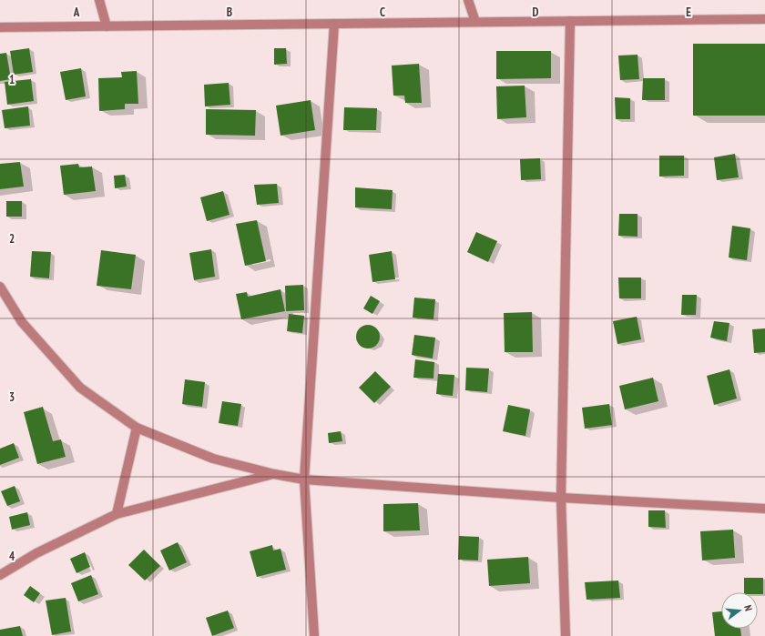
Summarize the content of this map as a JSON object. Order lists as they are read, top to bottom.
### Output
{
  "north": "right",
  "grid": {
    "columns": [
      "A",
      "B",
      "C",
      "D",
      "E"
    ],
    "rows": [
      "1",
      "2",
      "3",
      "4"
    ]
  }
}
